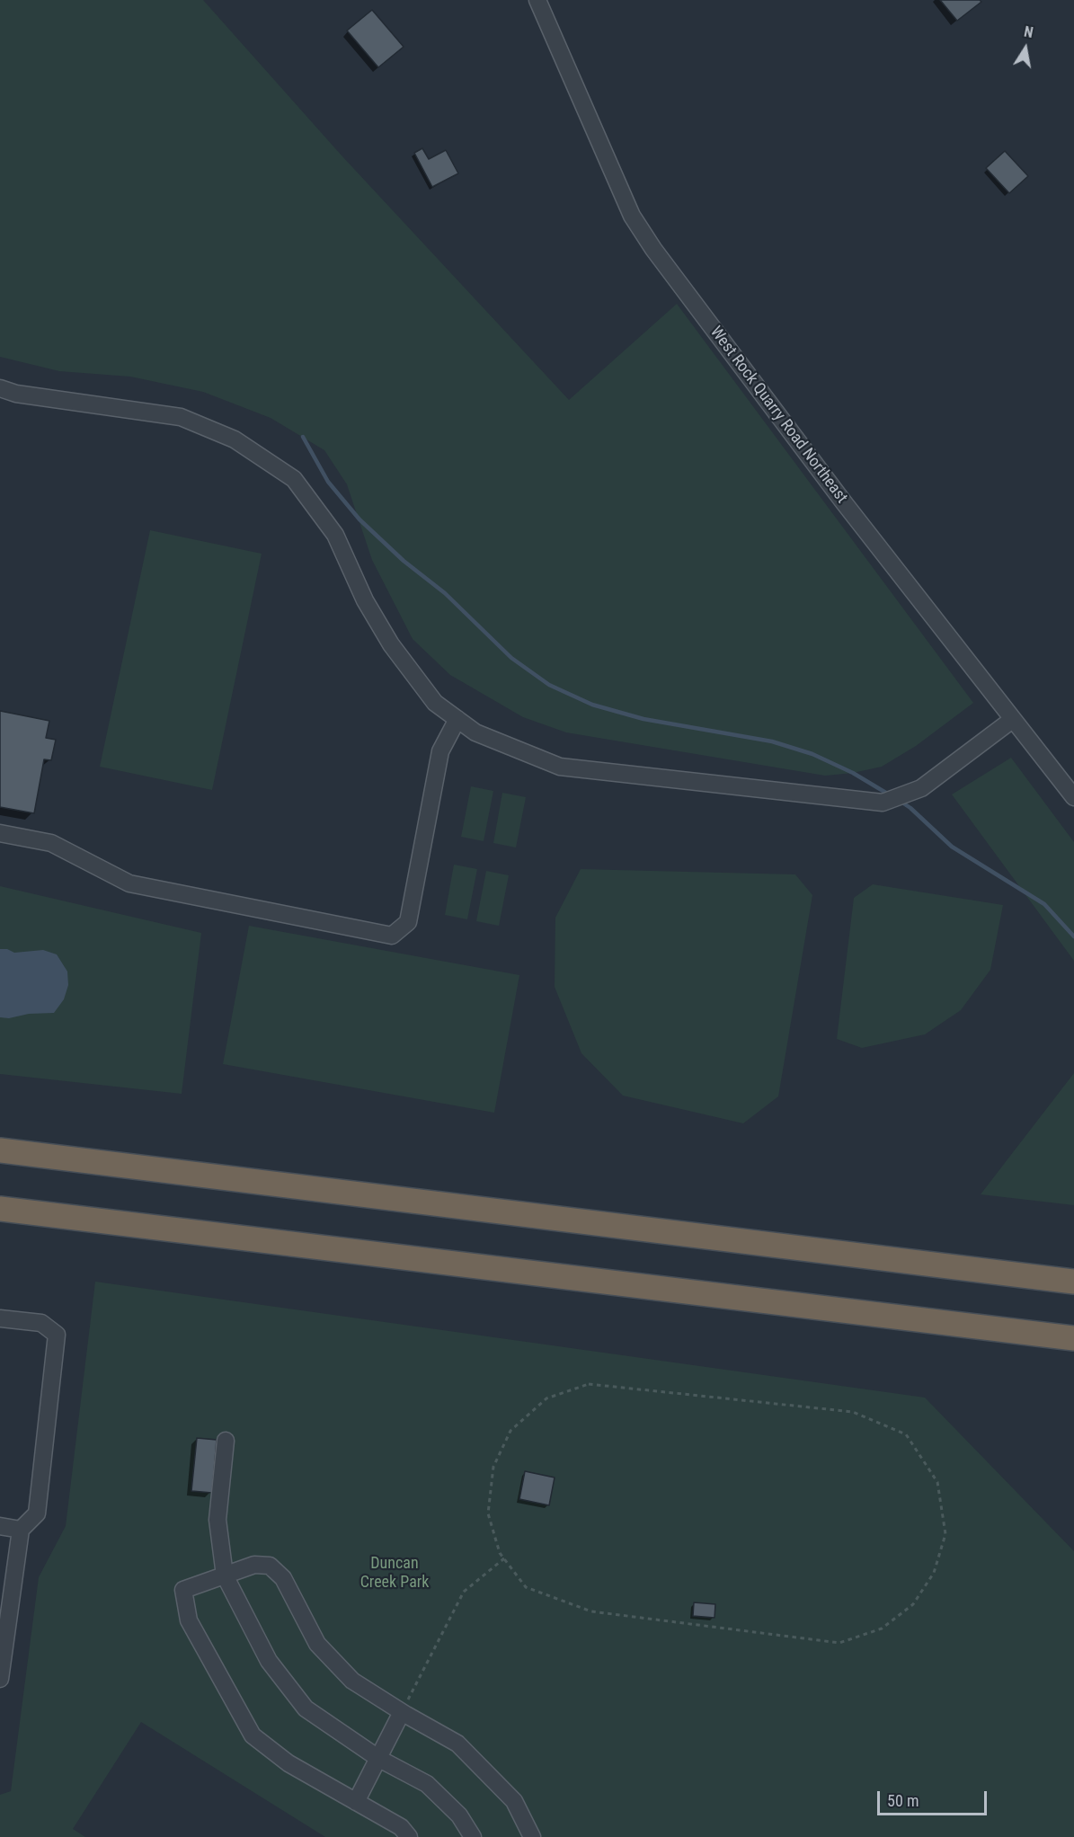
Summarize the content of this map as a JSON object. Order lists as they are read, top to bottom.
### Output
{
  "streets": {
    "street": ["West Rock Quarry Road Northeast"]
  },
  "parks": ["Duncan Creek Park"],
  "scale_bar": "50 m",
  "north": "top"
}
